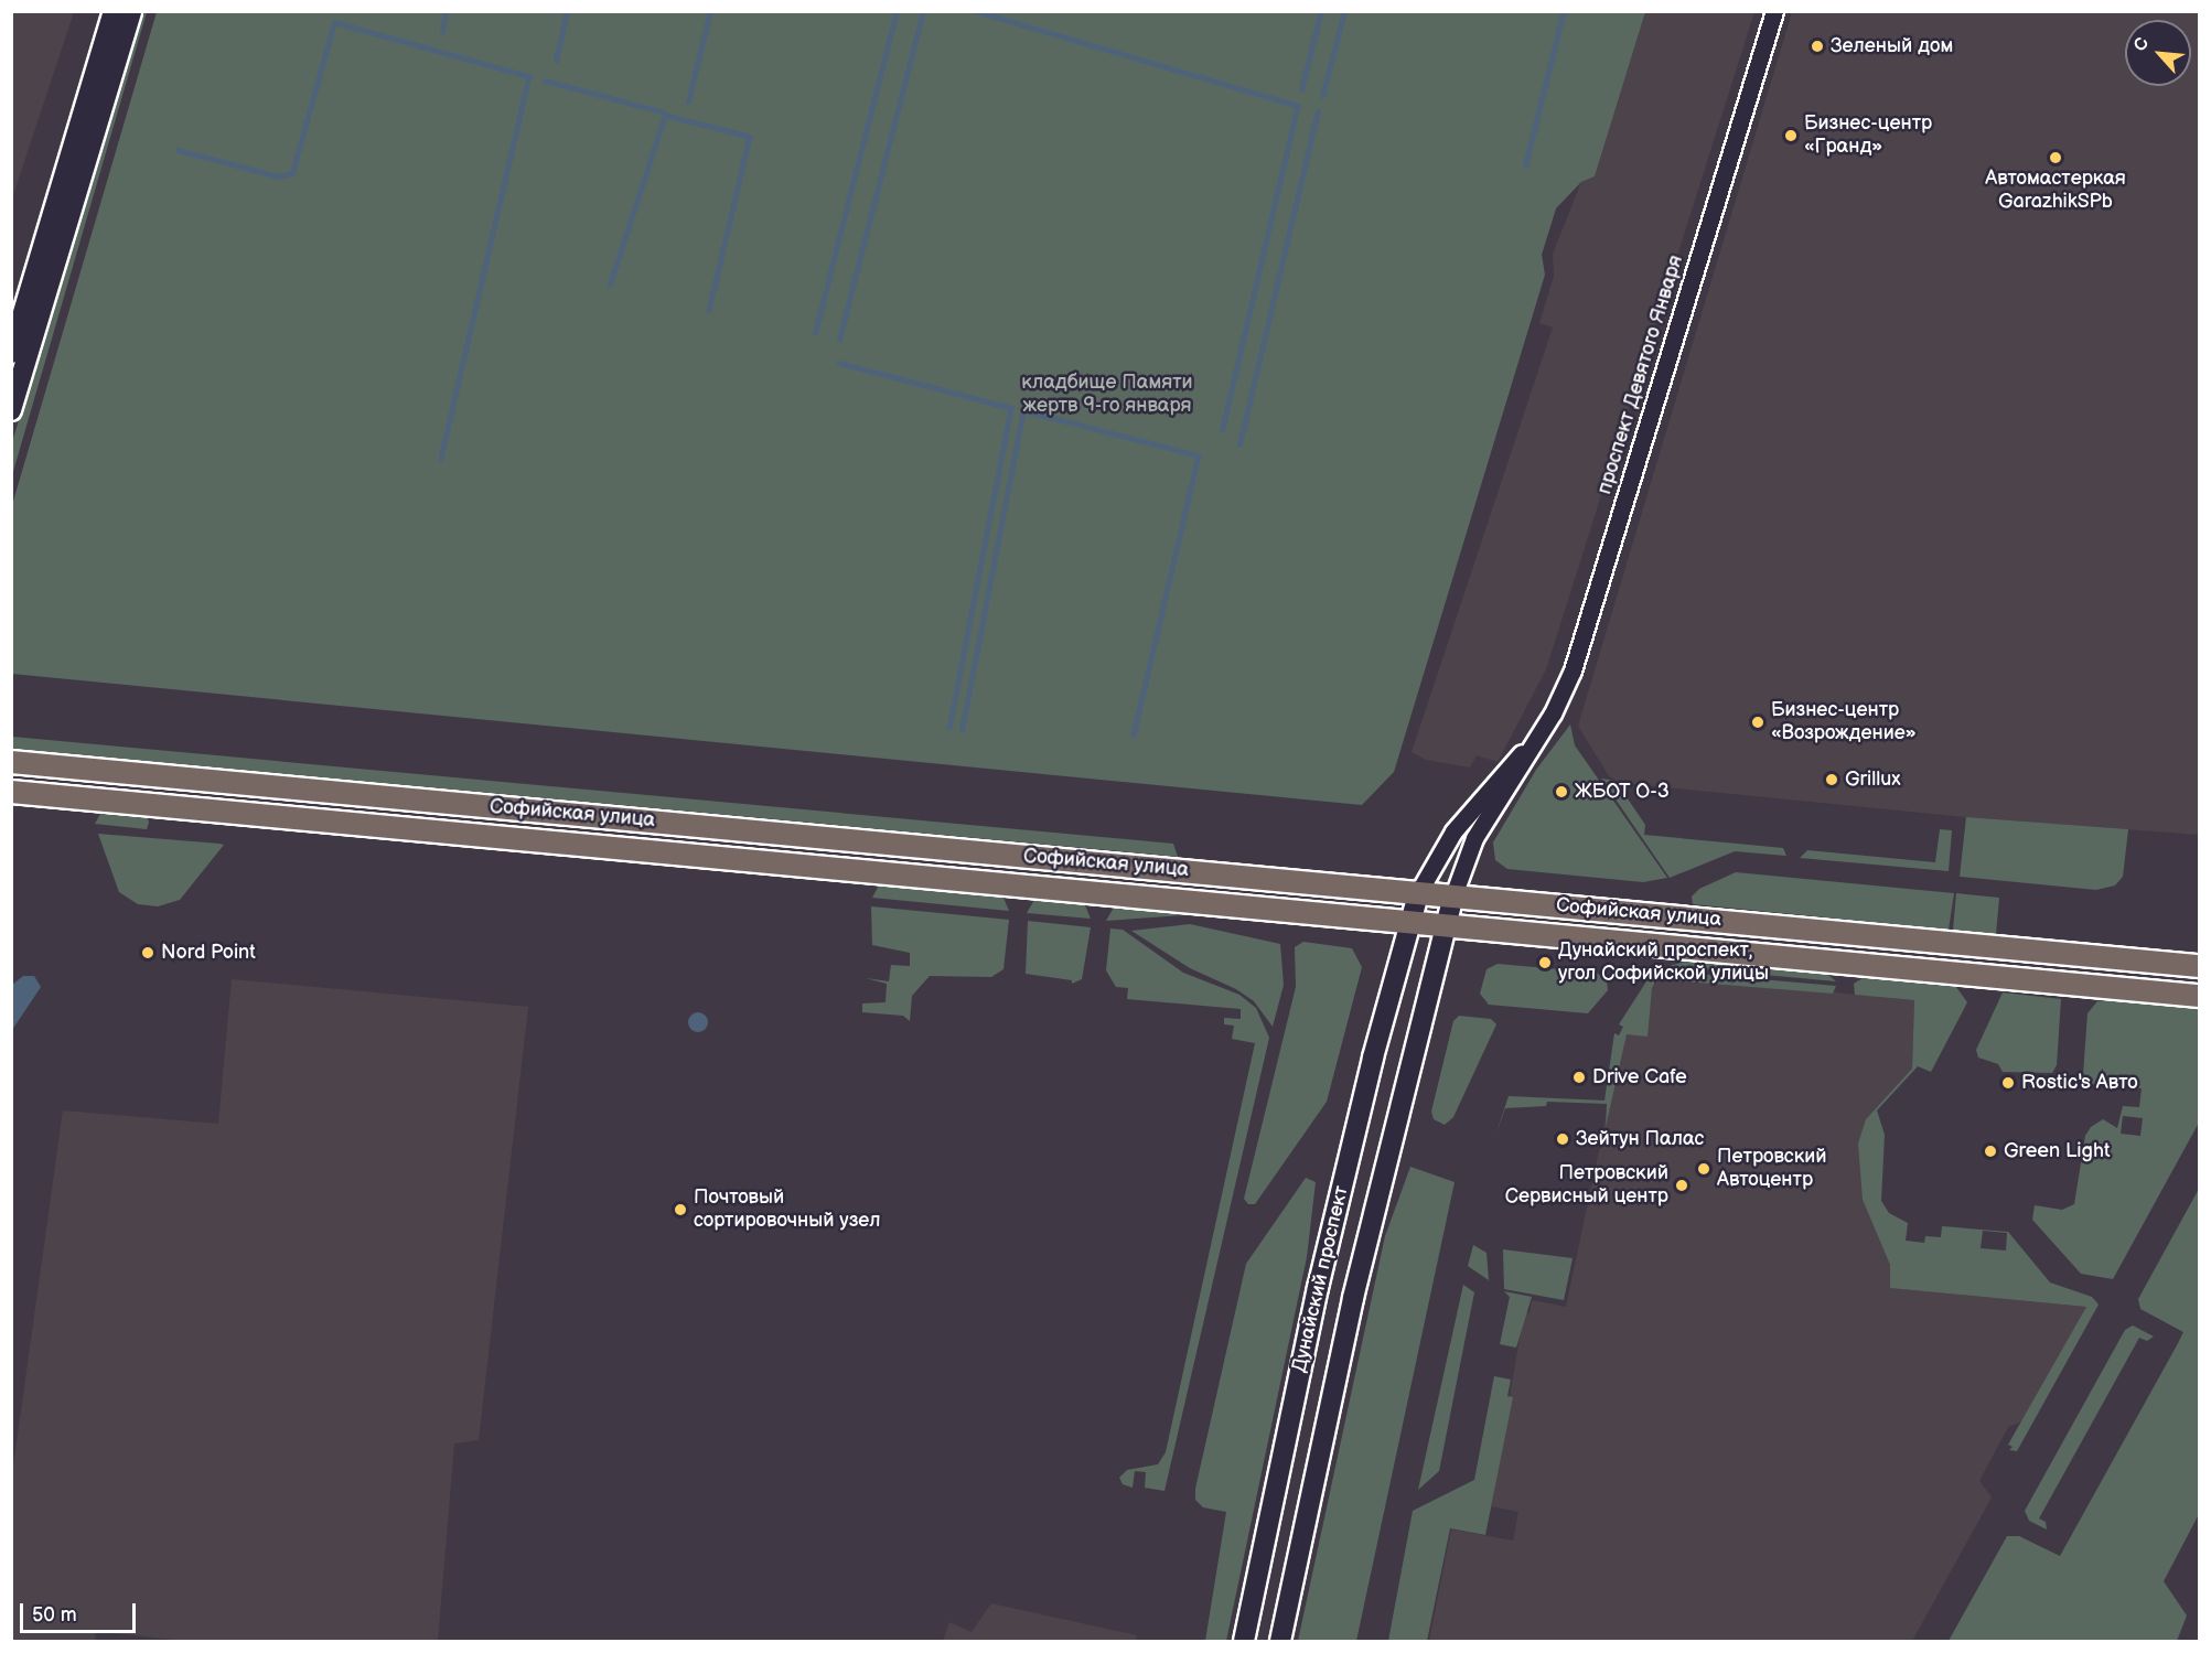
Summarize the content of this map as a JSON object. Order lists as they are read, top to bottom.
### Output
{
  "streets": {
    "main road": ["Софийская улица", "Дунайский проспект"],
    "street": ["проспект Девятого Января"]
  },
  "crossings": [
    ["проспект Девятого Января", "Софийская улица"],
    ["проспект Девятого Января", "Дунайский проспект"],
    ["Софийская улица", "Дунайский проспект"]
  ],
  "parks": ["кладбище Памяти жертв 9-го января"],
  "places": [
    "Зеленый дом",
    "Бизнес-центр «Гранд»",
    "Автомастеркая GarazhikSPb",
    "Бизнес-центр «Возрождение»",
    "Grillux",
    "ЖБОТ О-3",
    "Nord Point",
    "Дунайский проспект, угол Софийской улицы",
    "Drive Cafe",
    "Rostic's Авто",
    "Зейтун Палас",
    "Green Light",
    "Петровский Автоцентр",
    "Петровский Сервисный центр",
    "Почтовый сортировочный узел"
  ],
  "scale_bar": "50 m",
  "north": "top left"
}
